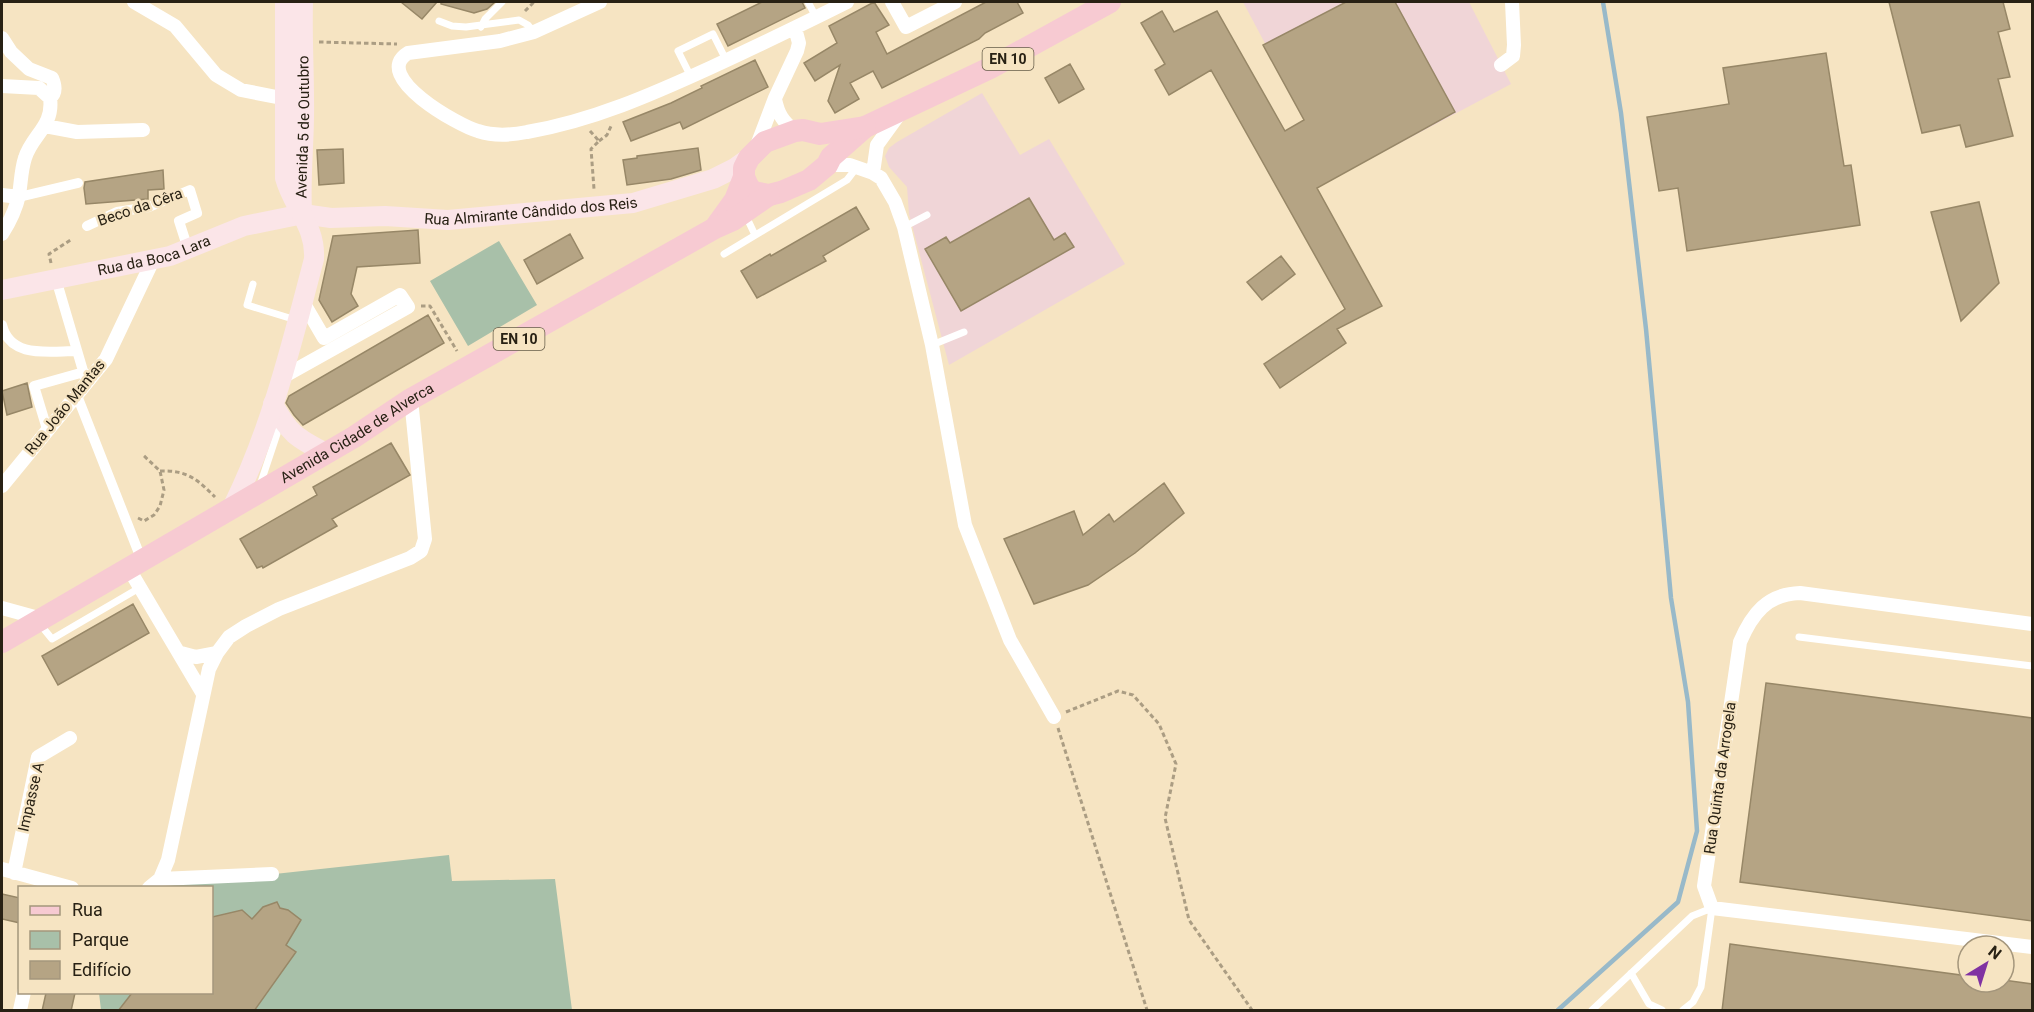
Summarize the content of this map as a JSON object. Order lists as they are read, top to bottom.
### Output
{
  "streets": {
    "main road": [
      "EN 10",
      "Avenida 5 de Outubro",
      "Rua Almirante Cândido dos Reis",
      "Rua da Boca Lara",
      "Avenida Cidade de Alverca"
    ],
    "street": [
      "Beco da Cêra",
      "Rua João Mantas",
      "Rua Quinta da Arrogela",
      "Impasse A"
    ]
  },
  "crossings": [
    ["Avenida 5 de Outubro", "Rua Almirante Cândido dos Reis"],
    ["Avenida 5 de Outubro", "Rua da Boca Lara"],
    ["Avenida 5 de Outubro", "Avenida Cidade de Alverca"],
    ["Beco da Cêra", "Rua da Boca Lara"],
    ["Rua Almirante Cândido dos Reis", "Rua da Boca Lara"],
    ["Rua Almirante Cândido dos Reis", "Avenida Cidade de Alverca"],
    ["Rua da Boca Lara", "Rua João Mantas"]
  ],
  "legend": ["Rua", "Parque", "Edifício"],
  "north": "top right"
}
